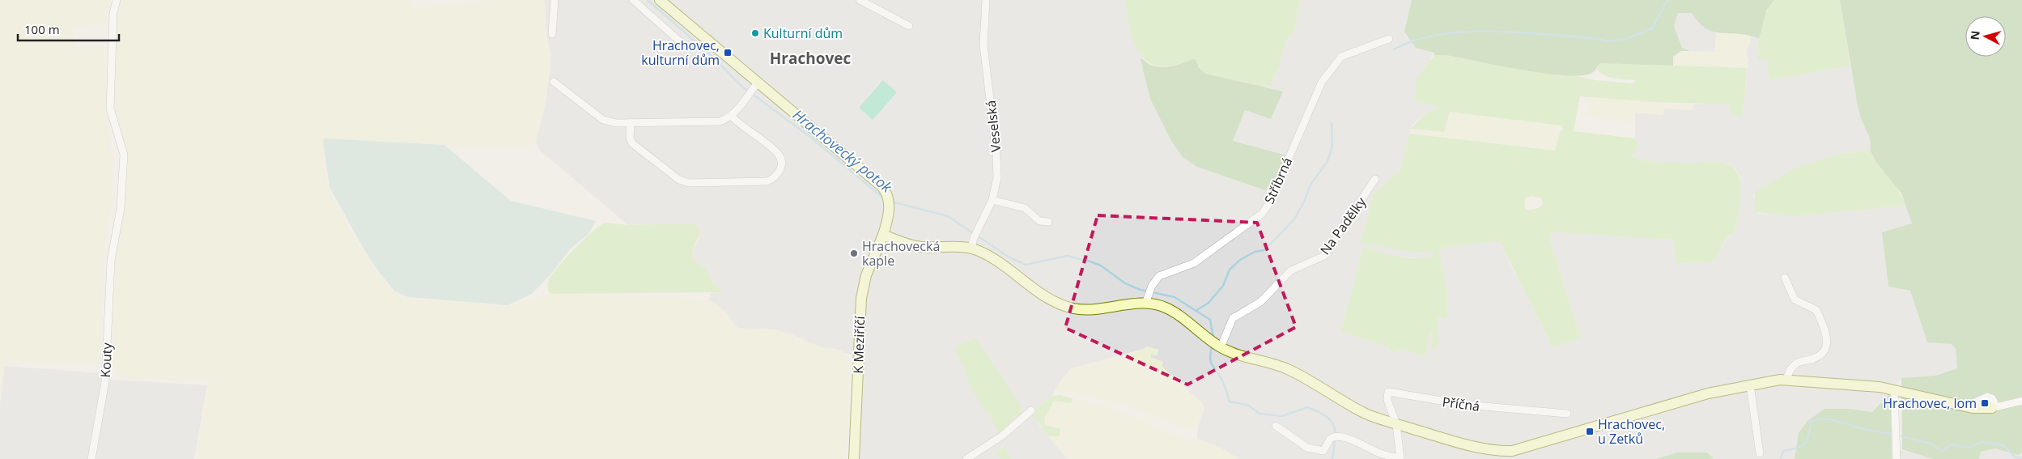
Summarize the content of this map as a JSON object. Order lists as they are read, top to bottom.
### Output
{
  "streets": {
    "street": [
      "Veselská",
      "Stříbrná",
      "Na Padělky",
      "K Meziříčí",
      "Kouty",
      "Příčná"
    ]
  },
  "districts": ["Hrachovec"],
  "water": ["Hrachovecký potok"],
  "places": {
    "other": ["Kulturní dům", "Hrachovecká kaple"],
    "transit": ["Hrachovec, kulturní dům", "Hrachovec, lom", "Hrachovec, u Zetků"]
  },
  "scale_bar": "100 m",
  "north": "left"
}
